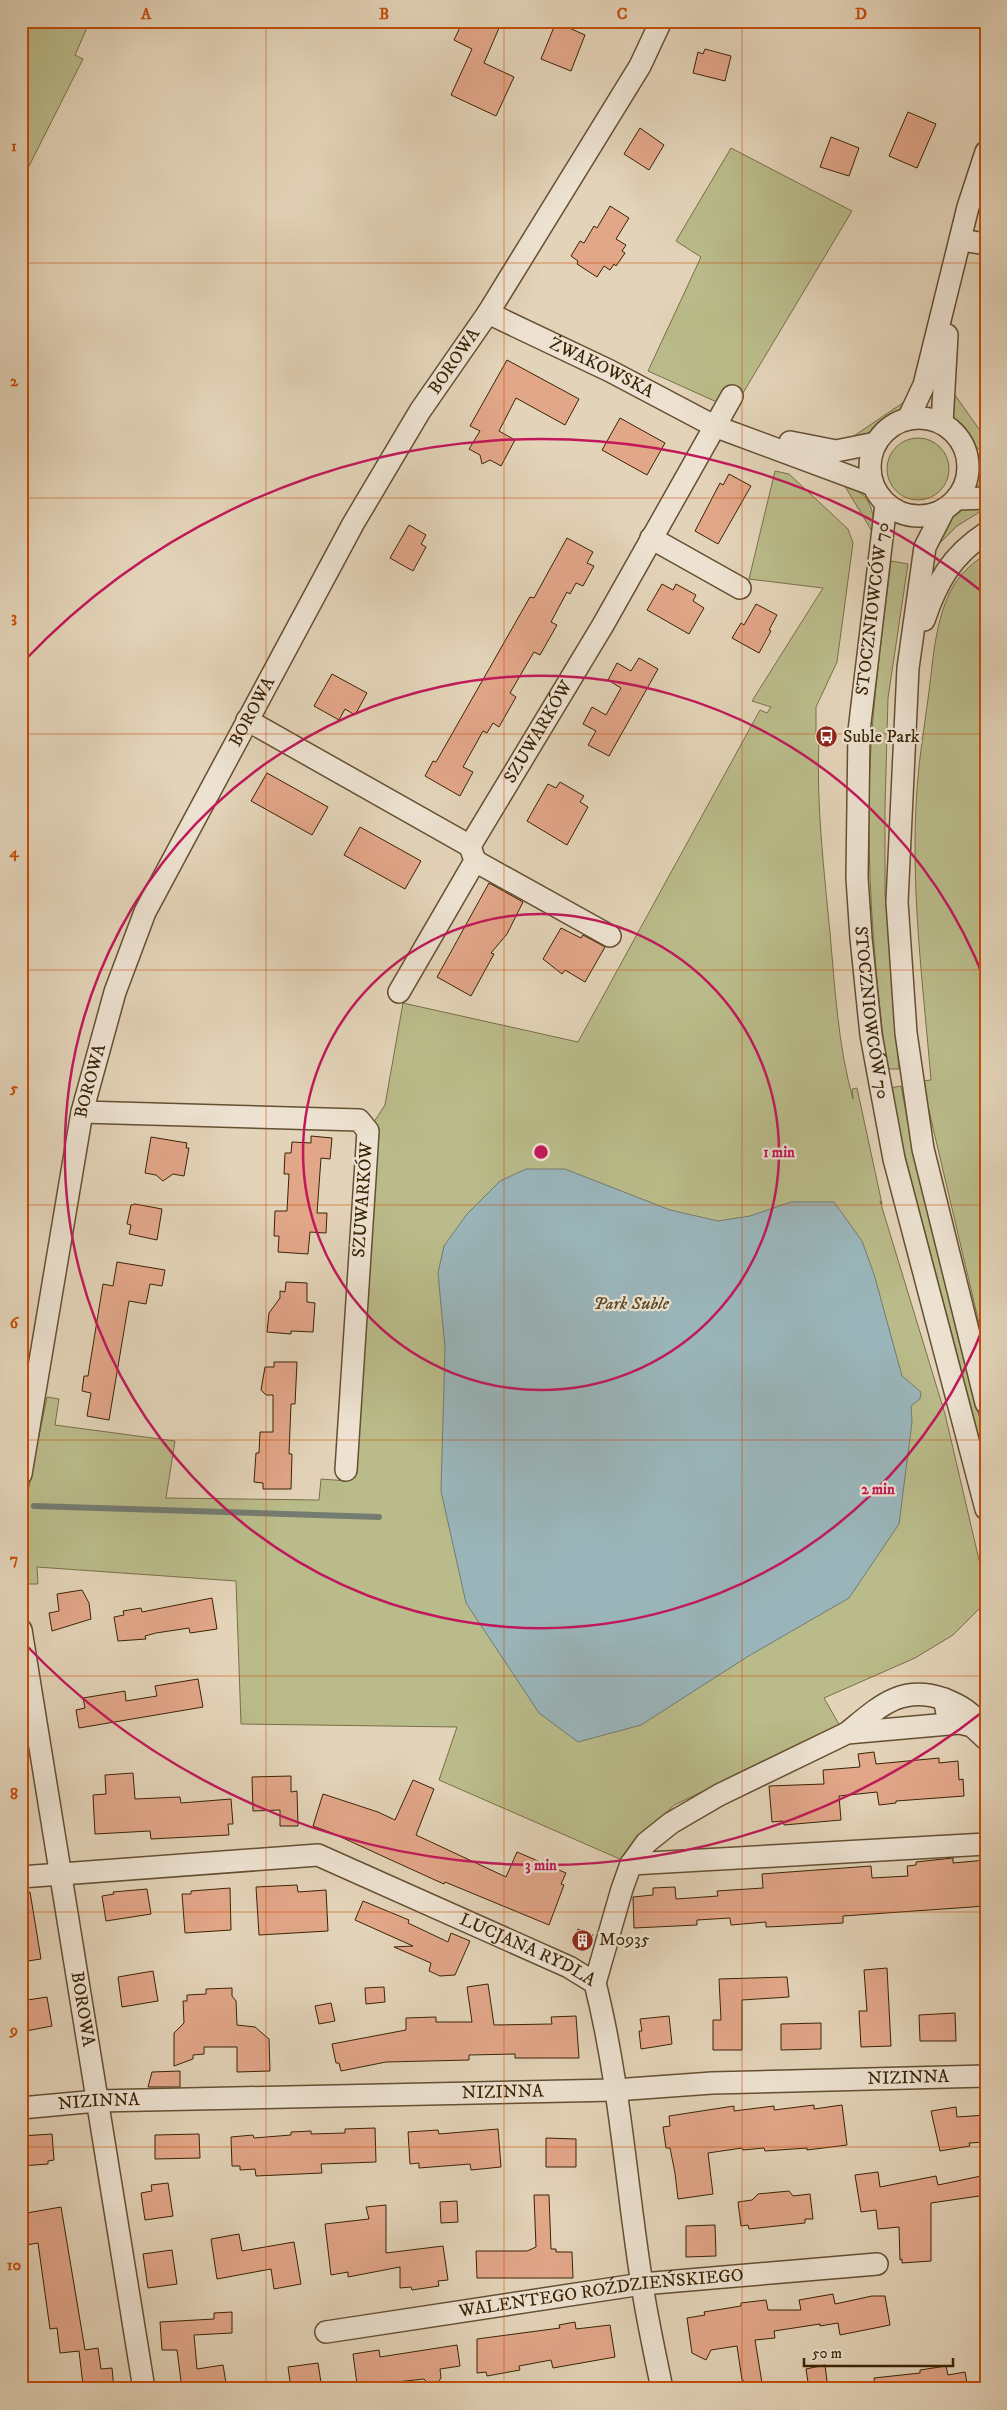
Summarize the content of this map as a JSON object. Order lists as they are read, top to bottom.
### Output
{
  "streets": {
    "street": [
      "BOROWA",
      "ŻWAKOWSKA",
      "STOCZNIOWCÓW 70",
      "SZUWARKÓW",
      "LUCJANA RYDLA",
      "NIZINNA",
      "WALENTEGO ROŹDZIEŃSKIEGO"
    ]
  },
  "crossings": [
    ["BOROWA", "ŻWAKOWSKA"],
    ["BOROWA", "SZUWARKÓW"],
    ["BOROWA", "LUCJANA RYDLA"],
    ["BOROWA", "NIZINNA"],
    ["ŻWAKOWSKA", "STOCZNIOWCÓW 70"],
    ["ŻWAKOWSKA", "SZUWARKÓW"],
    ["LUCJANA RYDLA", "NIZINNA"],
    ["LUCJANA RYDLA", "WALENTEGO ROŹDZIEŃSKIEGO"]
  ],
  "parks": ["Park Suble"],
  "places": {
    "bus stop": ["Suble Park"],
    "building": ["M0935"]
  },
  "scale_bar": "50 m",
  "grid": {
    "columns": [
      "A",
      "B",
      "C",
      "D"
    ],
    "rows": [
      "1",
      "2",
      "3",
      "4",
      "5",
      "6",
      "7",
      "8",
      "9",
      "10"
    ]
  },
  "rings": ["1 min", "2 min", "3 min"]
}
